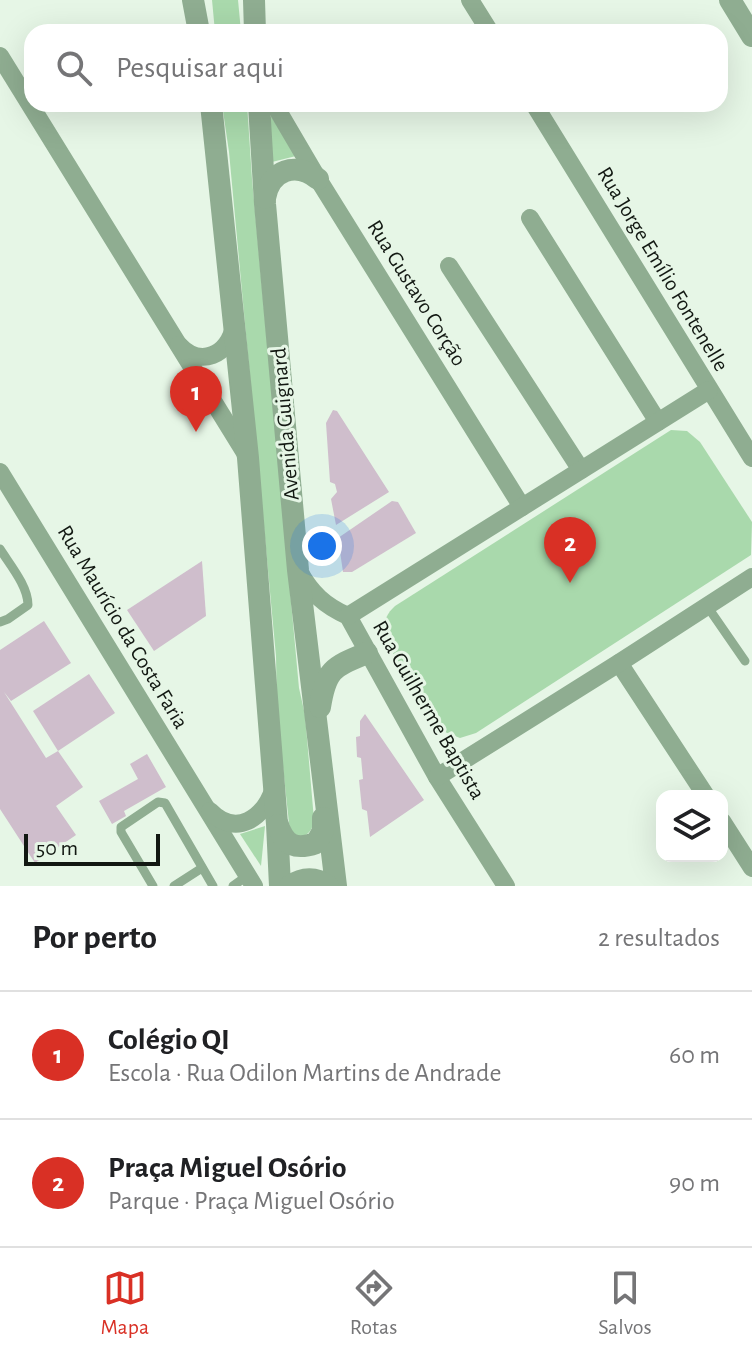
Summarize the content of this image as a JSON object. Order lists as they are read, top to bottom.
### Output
{
  "streets": {
    "street": [
      "Rua Jorge Emílio Fontenelle",
      "Rua Gustavo Corção",
      "Avenida Guignard",
      "Rua Maurício da Costa Faria",
      "Rua Guilherme Baptista"
    ]
  },
  "crossings": [
    ["Avenida Guignard", "Rua Guilherme Baptista"]
  ],
  "scale_bar": "50 m",
  "page": {
    "search": "Pesquisar aqui",
    "pins": ["1", "2"],
    "scale": "50 m",
    "heading": ["Por perto", "2 resultados"],
    "list": [
      {
        "mark": "1",
        "name": "Colégio QI",
        "note": "Escola · Rua Odilon Martins de Andrade",
        "value": "60 m"
      },
      {
        "mark": "2",
        "name": "Praça Miguel Osório",
        "note": "Parque · Praça Miguel Osório",
        "value": "90 m"
      }
    ],
    "nav": ["Mapa", "Rotas", "Salvos"]
  }
}
